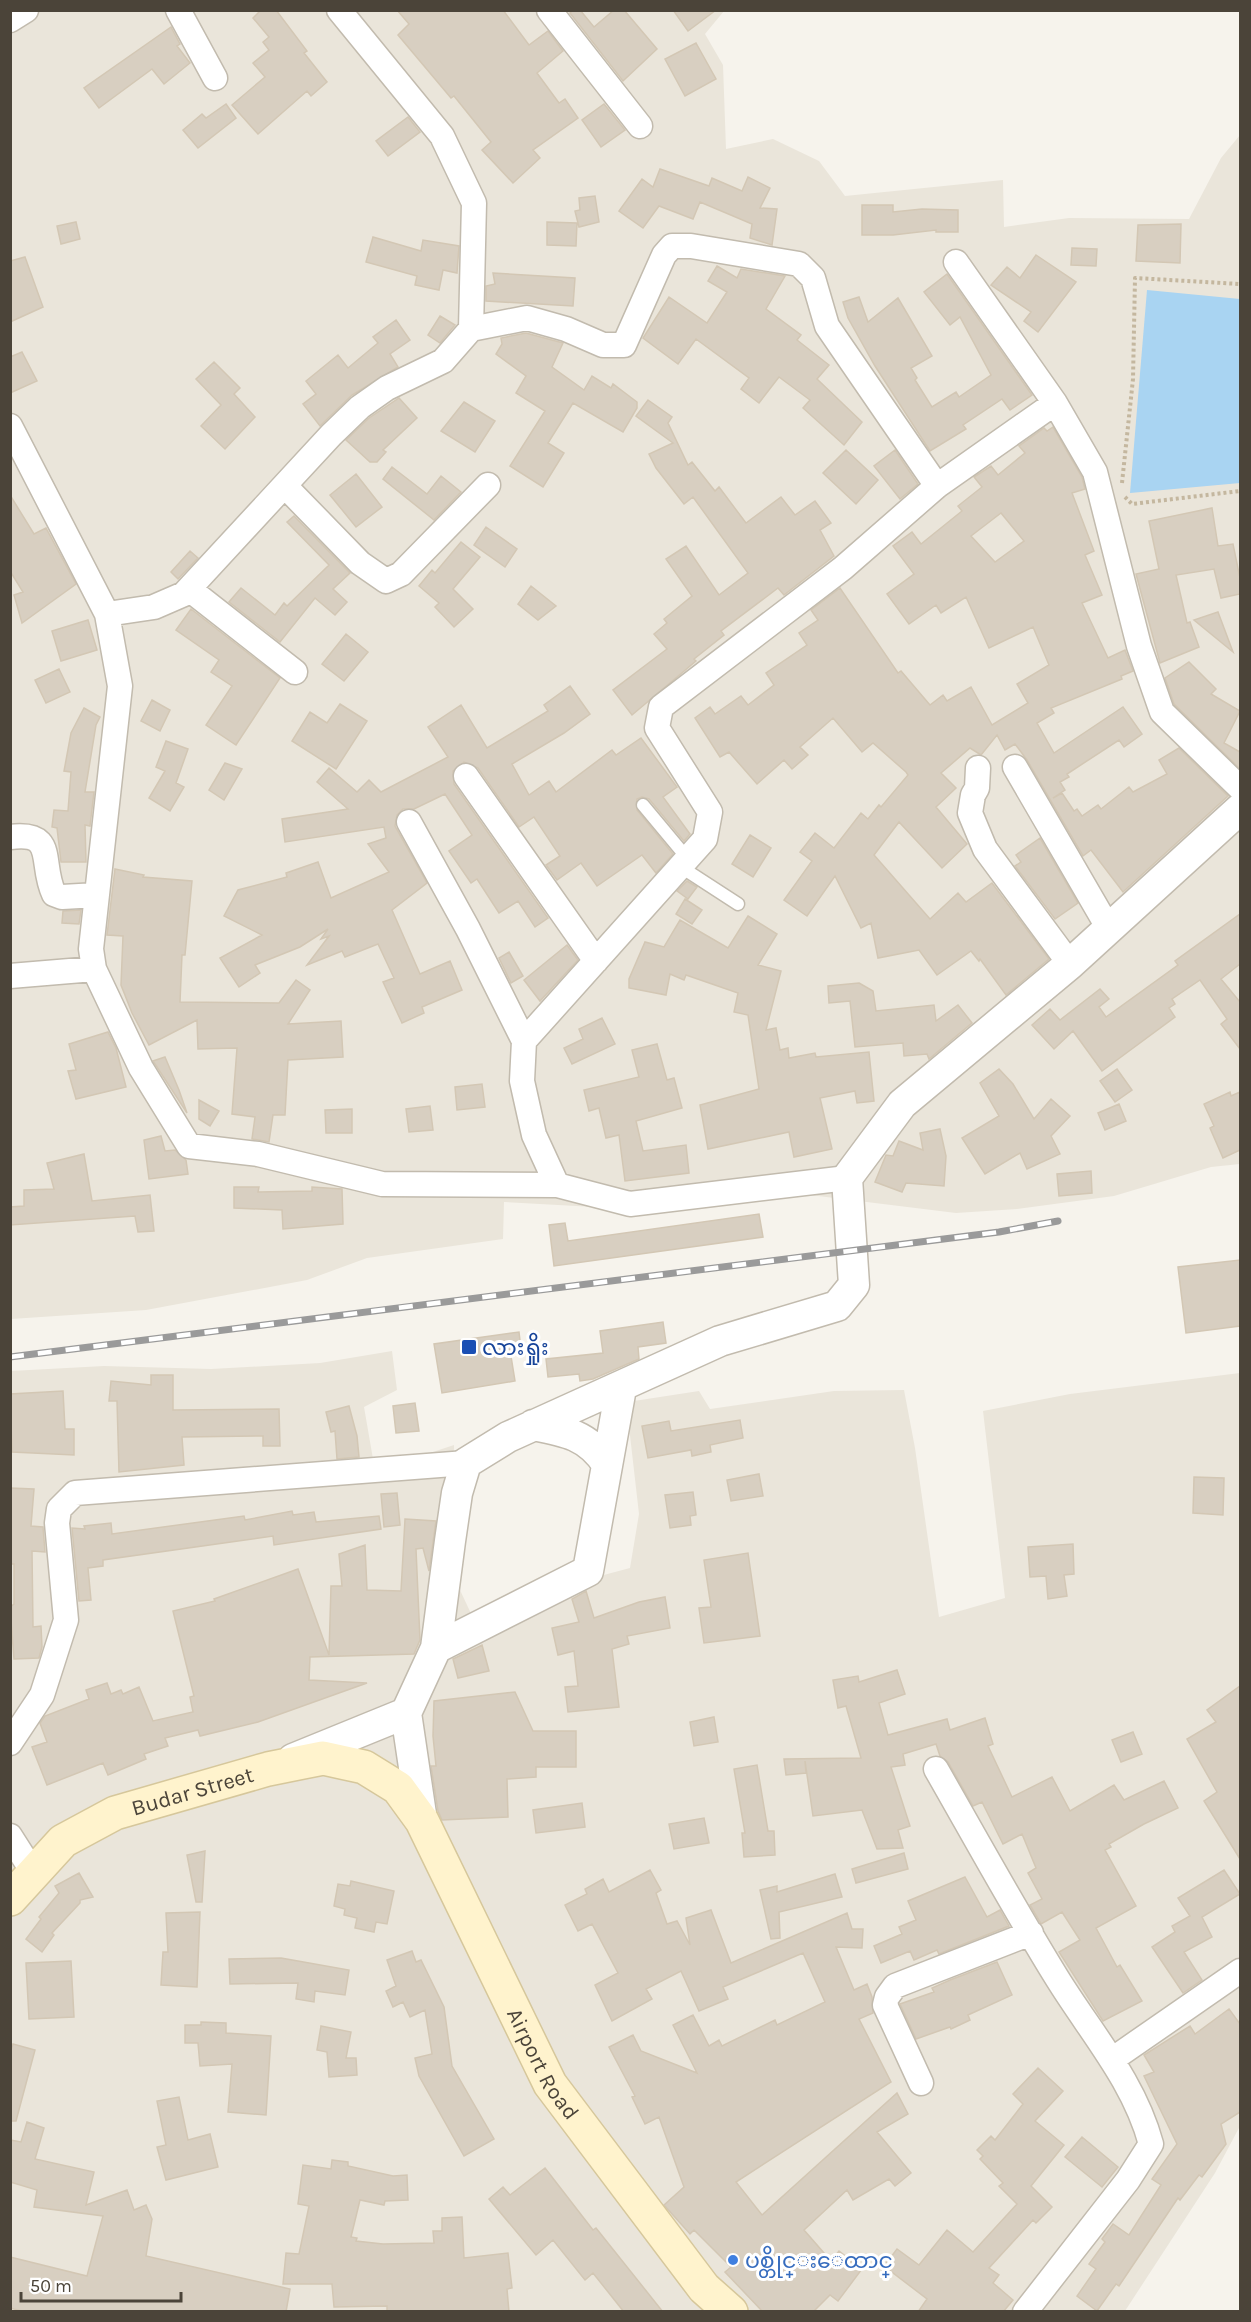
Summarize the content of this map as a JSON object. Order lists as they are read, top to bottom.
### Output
{
  "streets": {
    "main road": ["Budar Street", "Airport Road"]
  },
  "crossings": [
    ["Budar Street", "Airport Road"]
  ],
  "places": {
    "transit": ["လားရှိုး"],
    "other": ["ပစ္တိုင္းေထာင္"]
  },
  "scale_bar": "50 m"
}
